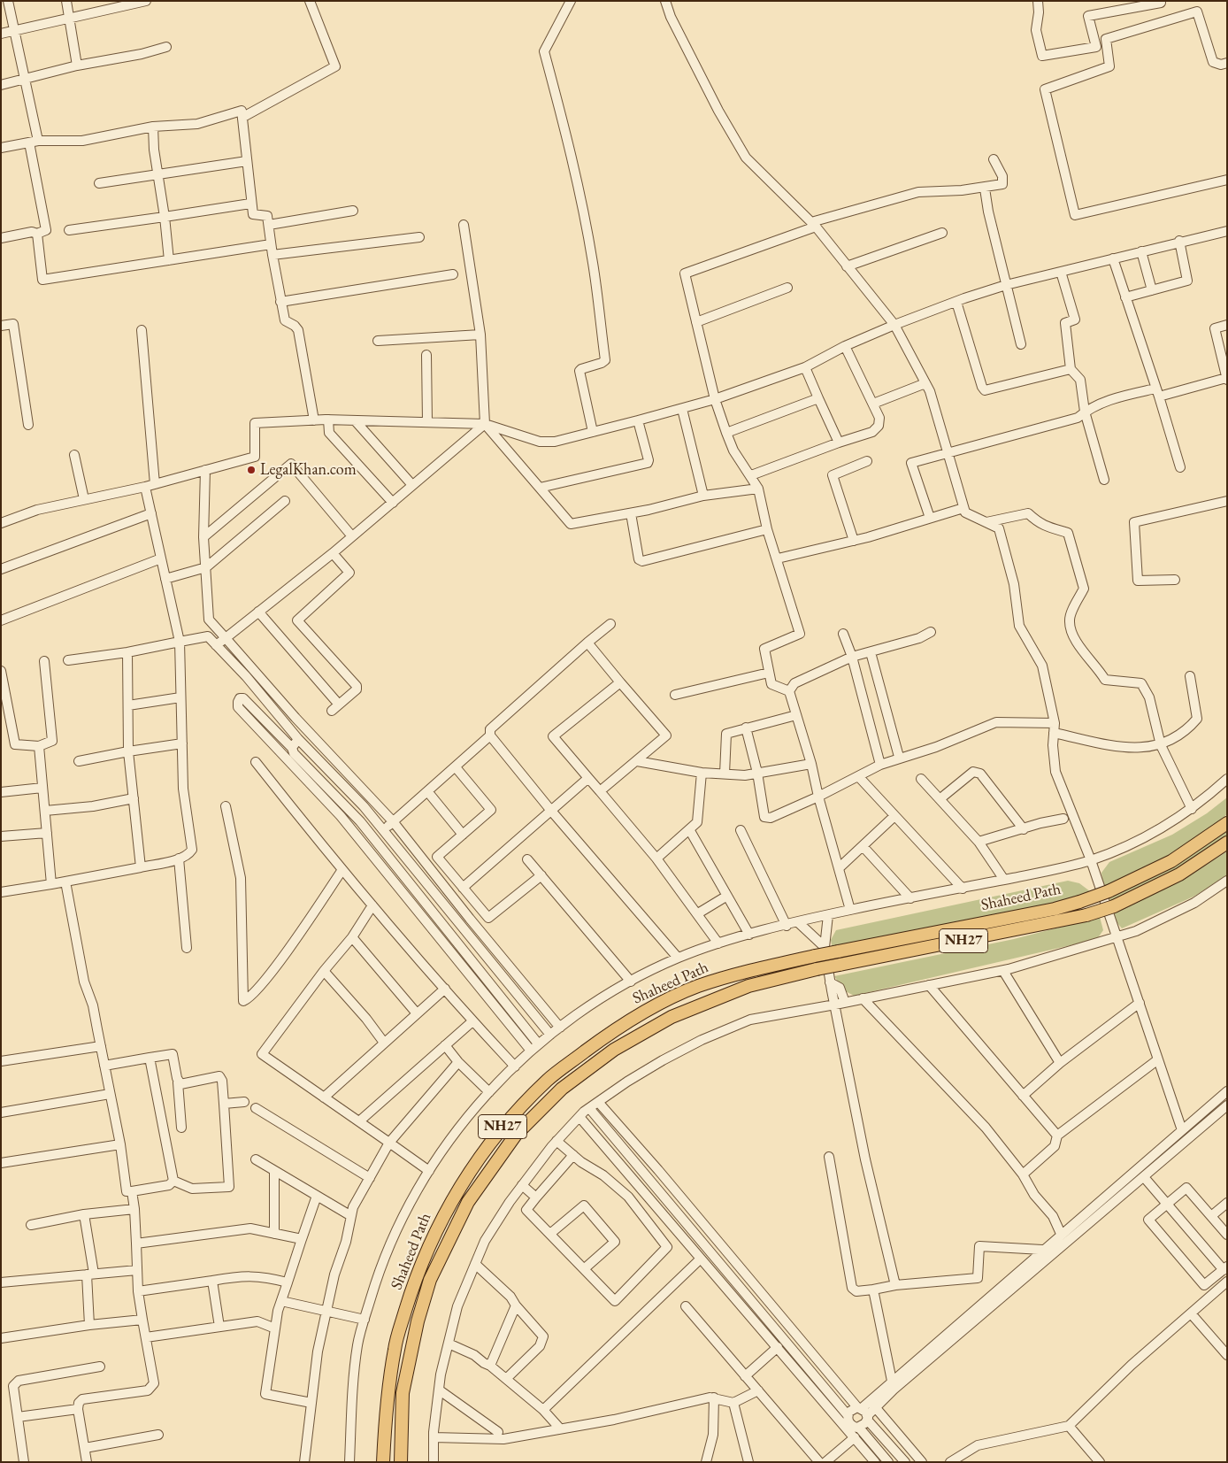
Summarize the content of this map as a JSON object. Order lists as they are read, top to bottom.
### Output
{
  "streets": {
    "highway": ["Shaheed Path", "NH27"]
  },
  "places": ["LegalKhan.com"]
}
